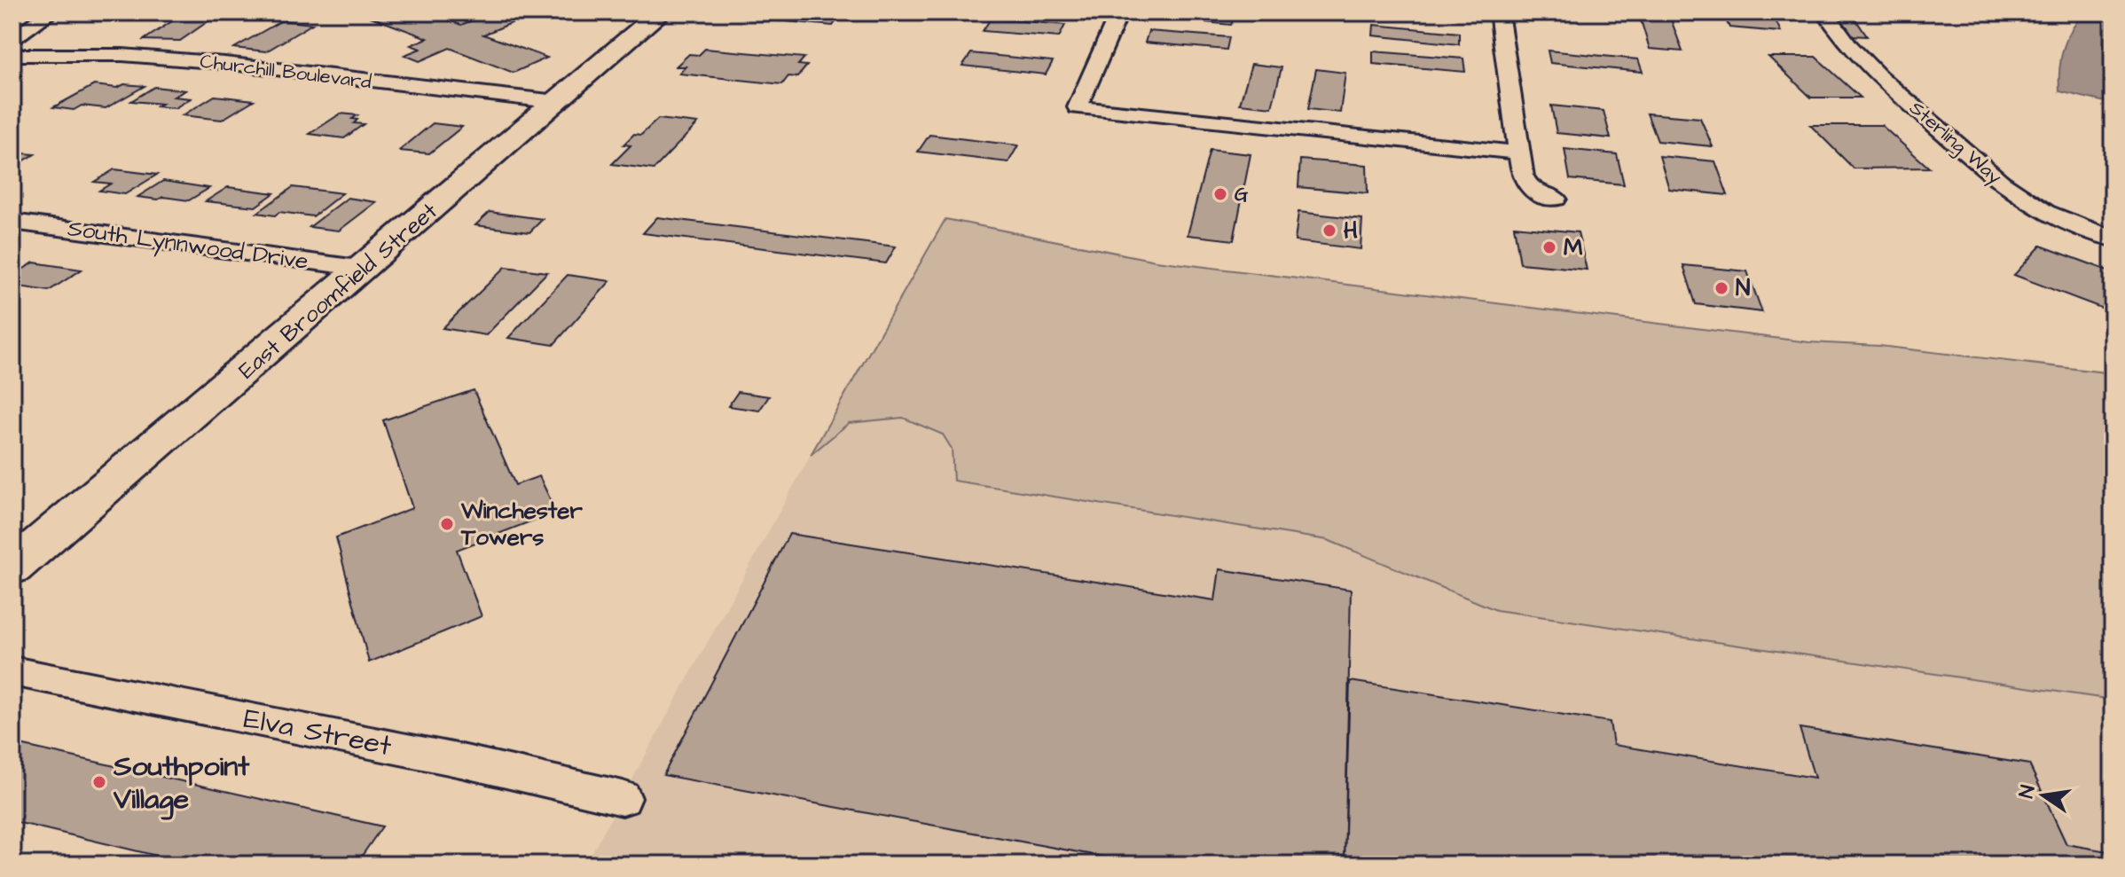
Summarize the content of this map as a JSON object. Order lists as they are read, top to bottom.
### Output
{
  "streets": {
    "main road": ["East Broomfield Street"],
    "street": [
      "Churchill Boulevard",
      "Sterling Way",
      "South Lynnwood Drive",
      "Elva Street"
    ]
  },
  "crossings": [
    ["Churchill Boulevard", "East Broomfield Street"],
    ["South Lynnwood Drive", "East Broomfield Street"]
  ],
  "places": [
    "G",
    "H",
    "M",
    "N",
    "Winchester Towers",
    "Southpoint Village"
  ],
  "north": "left"
}
